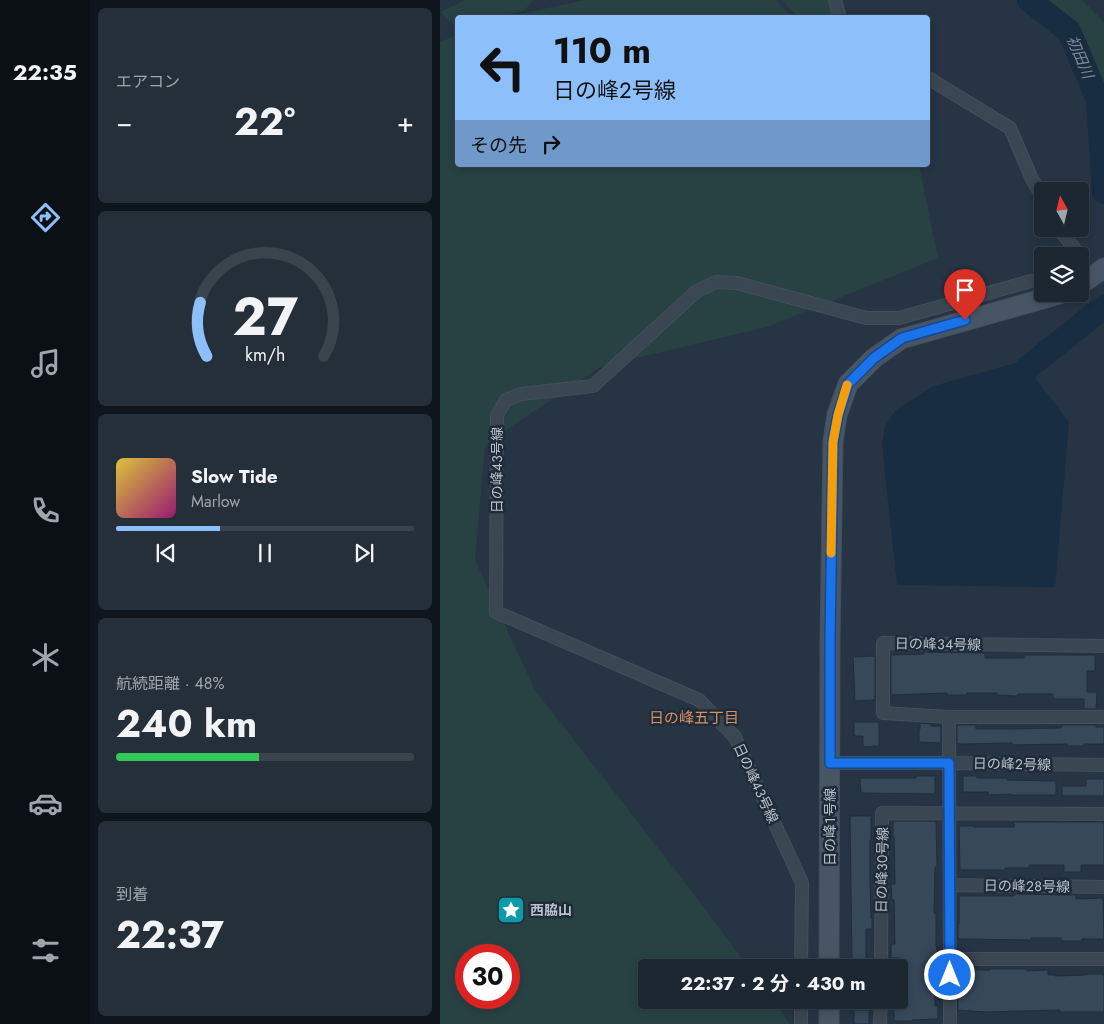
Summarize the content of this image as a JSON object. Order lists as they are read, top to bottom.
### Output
{
  "streets": {
    "street": [
      "日の峰４３号線",
      "日の峰３４号線",
      "日の峰２号線",
      "日の峰１号線",
      "日の峰３０号線",
      "日の峰２８号線"
    ]
  },
  "crossings": [
    ["日の峰２号線", "日の峰１号線"]
  ],
  "districts": ["日の峰五丁目"],
  "water": ["初田川"],
  "places": {
    "place": ["西脇山"]
  },
  "north": "top",
  "page": {
    "tabs": "22:35",
    "tile": [
      "エアコン",
      ["航続距離 · 48%", "240 km"],
      ["到着", "22:37"]
    ],
    "turn": ["110 m", "日の峰２号線"],
    "heat": ["−", "22°", "+"],
    "then": "その先",
    "song": ["Slow Tide", "Marlow"],
    "limit": "30",
    "trip": "22:37 · 2 分 · 430 m",
    "gauge": ["27", "km/h"]
  }
}
